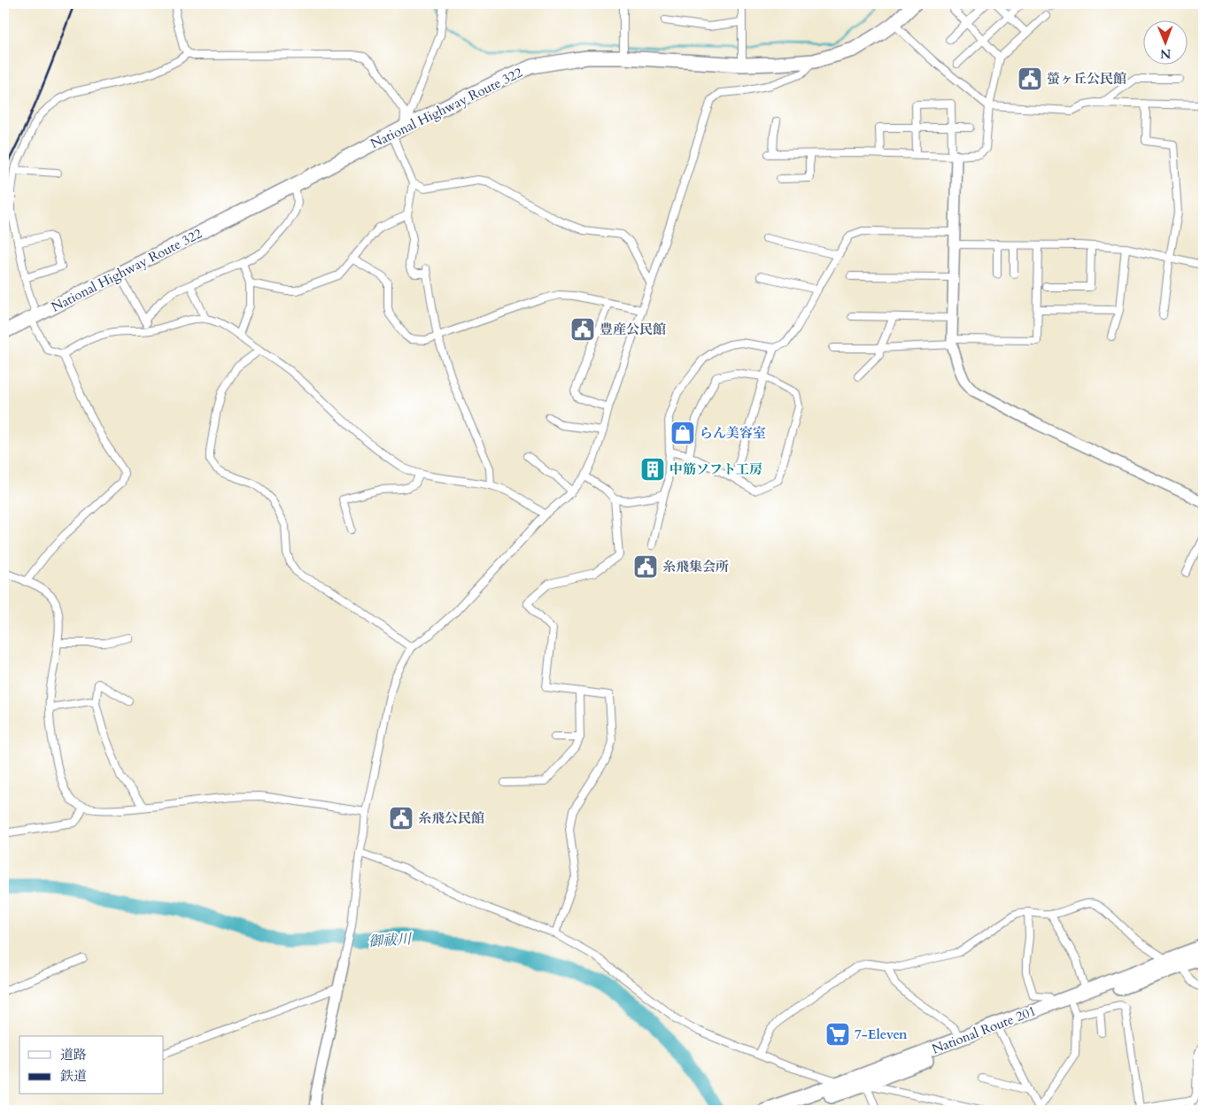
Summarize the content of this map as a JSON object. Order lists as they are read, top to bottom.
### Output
{
  "streets": {
    "highway": ["National Highway Route 322", "National Route 201"]
  },
  "water": ["御祓川"],
  "places": {
    "public building": [
      "螢ヶ丘公民館",
      "豊産公民館",
      "糸飛集会所",
      "糸飛公民館"
    ],
    "shop": ["らん美容室"],
    "building": ["中筋ソフト工房"],
    "supermarket": ["7-Eleven"]
  },
  "legend": ["道路", "鉄道"],
  "north": "bottom"
}
